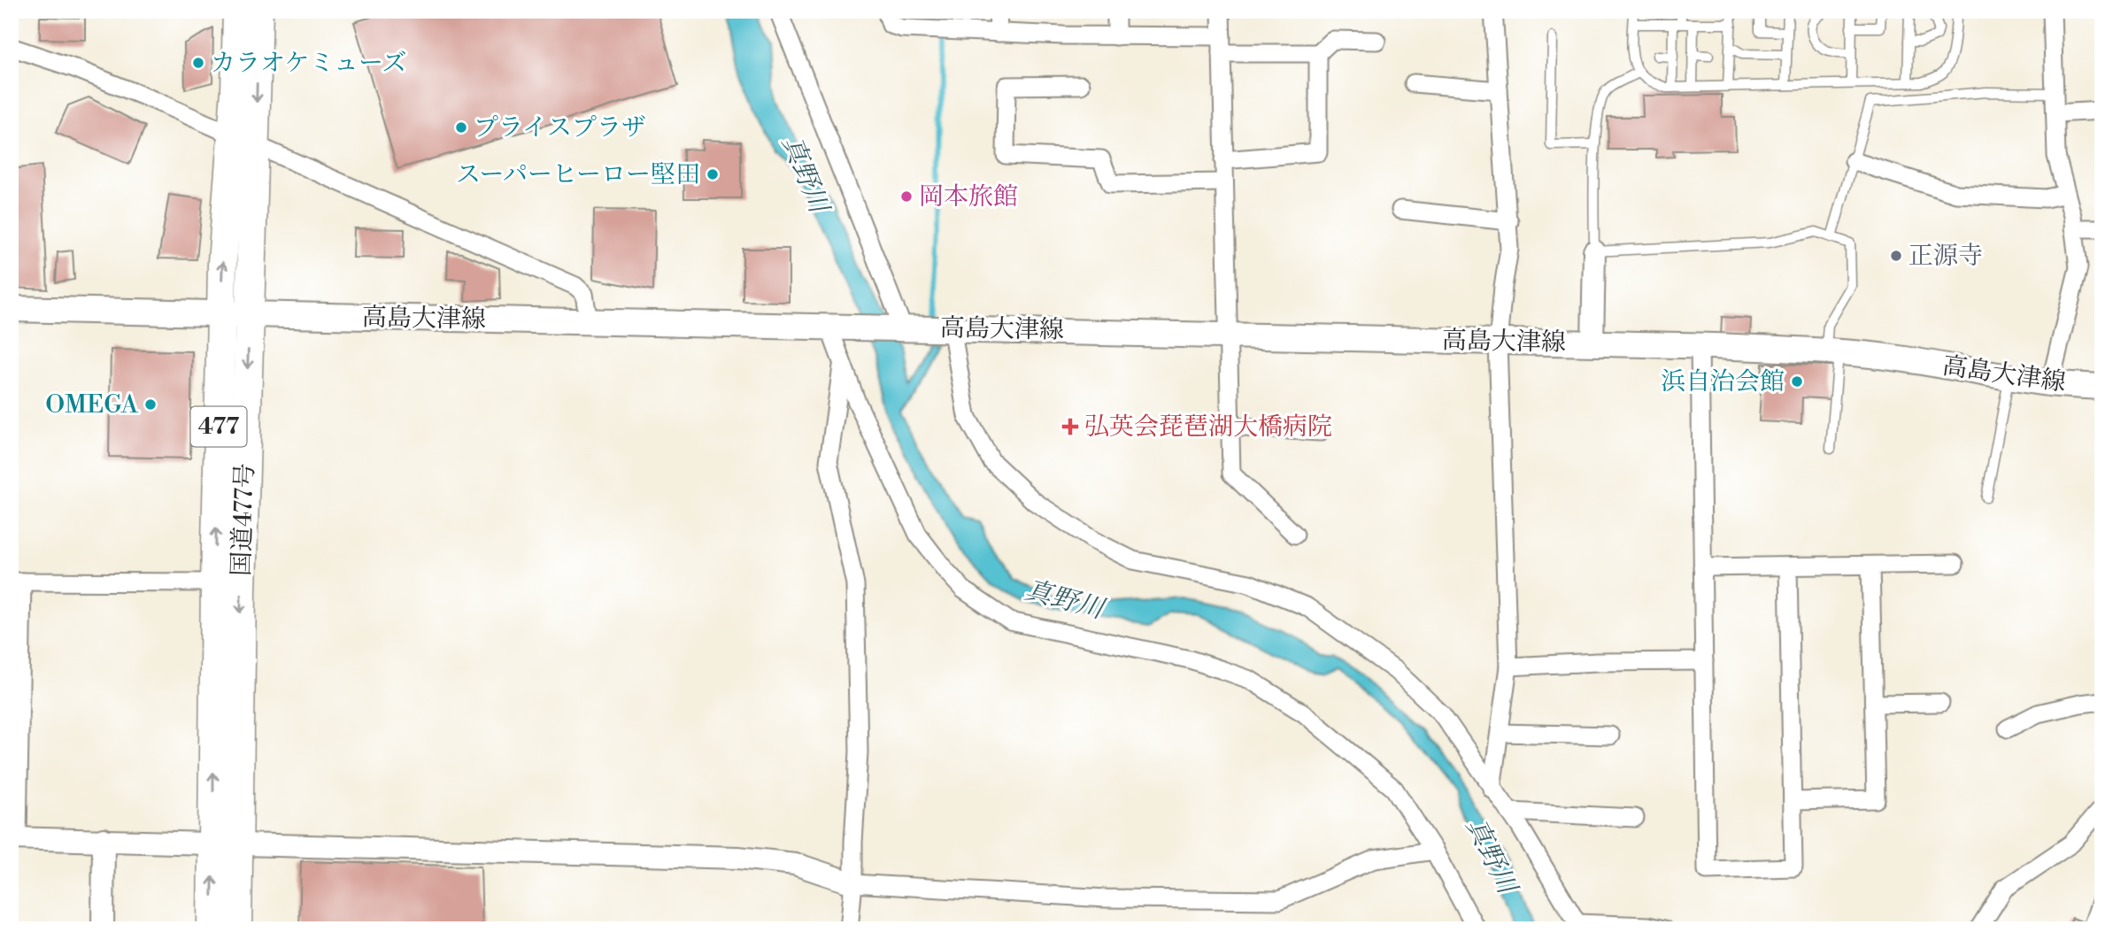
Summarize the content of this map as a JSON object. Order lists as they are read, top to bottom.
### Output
{
  "streets": {
    "highway": ["477", "国道477号"],
    "main road": ["高島大津線"]
  },
  "crossings": [
    ["高島大津線", "国道477号"],
    ["477", "国道477号"]
  ],
  "water": ["真野川"],
  "places": {
    "other": [
      "カラオケミューズ",
      "プライスプラザ",
      "スーパーヒーロー堅田",
      "岡本旅館",
      "正源寺",
      "浜自治会館",
      "OMEGA"
    ],
    "health": ["弘英会琵琶湖大橋病院"]
  }
}
